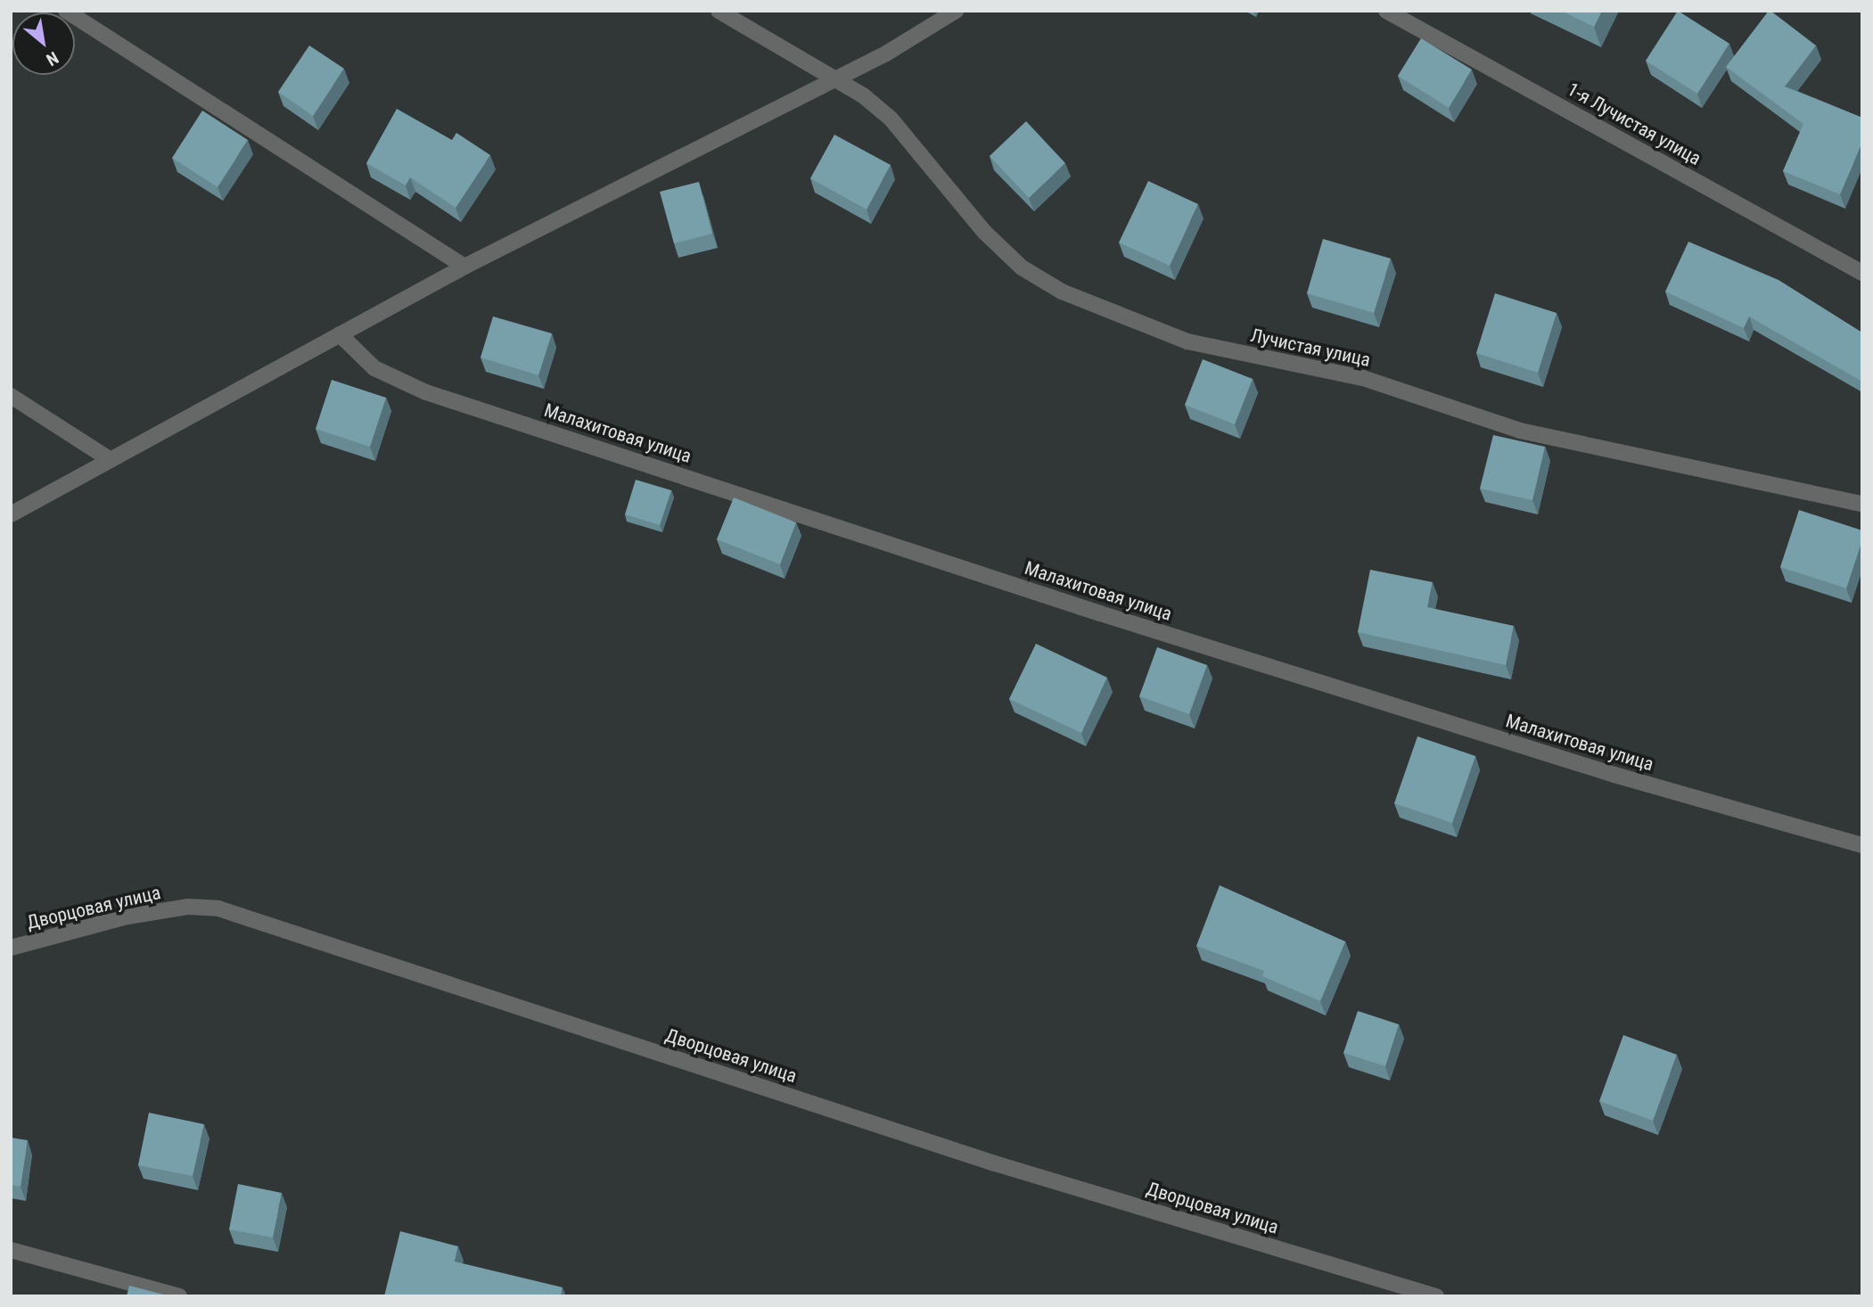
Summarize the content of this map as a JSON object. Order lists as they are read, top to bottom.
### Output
{
  "streets": {
    "street": [
      "1-я Лучистая улица",
      "Лучистая улица",
      "Малахитовая улица",
      "Дворцовая улица"
    ]
  },
  "north": "bottom right"
}
